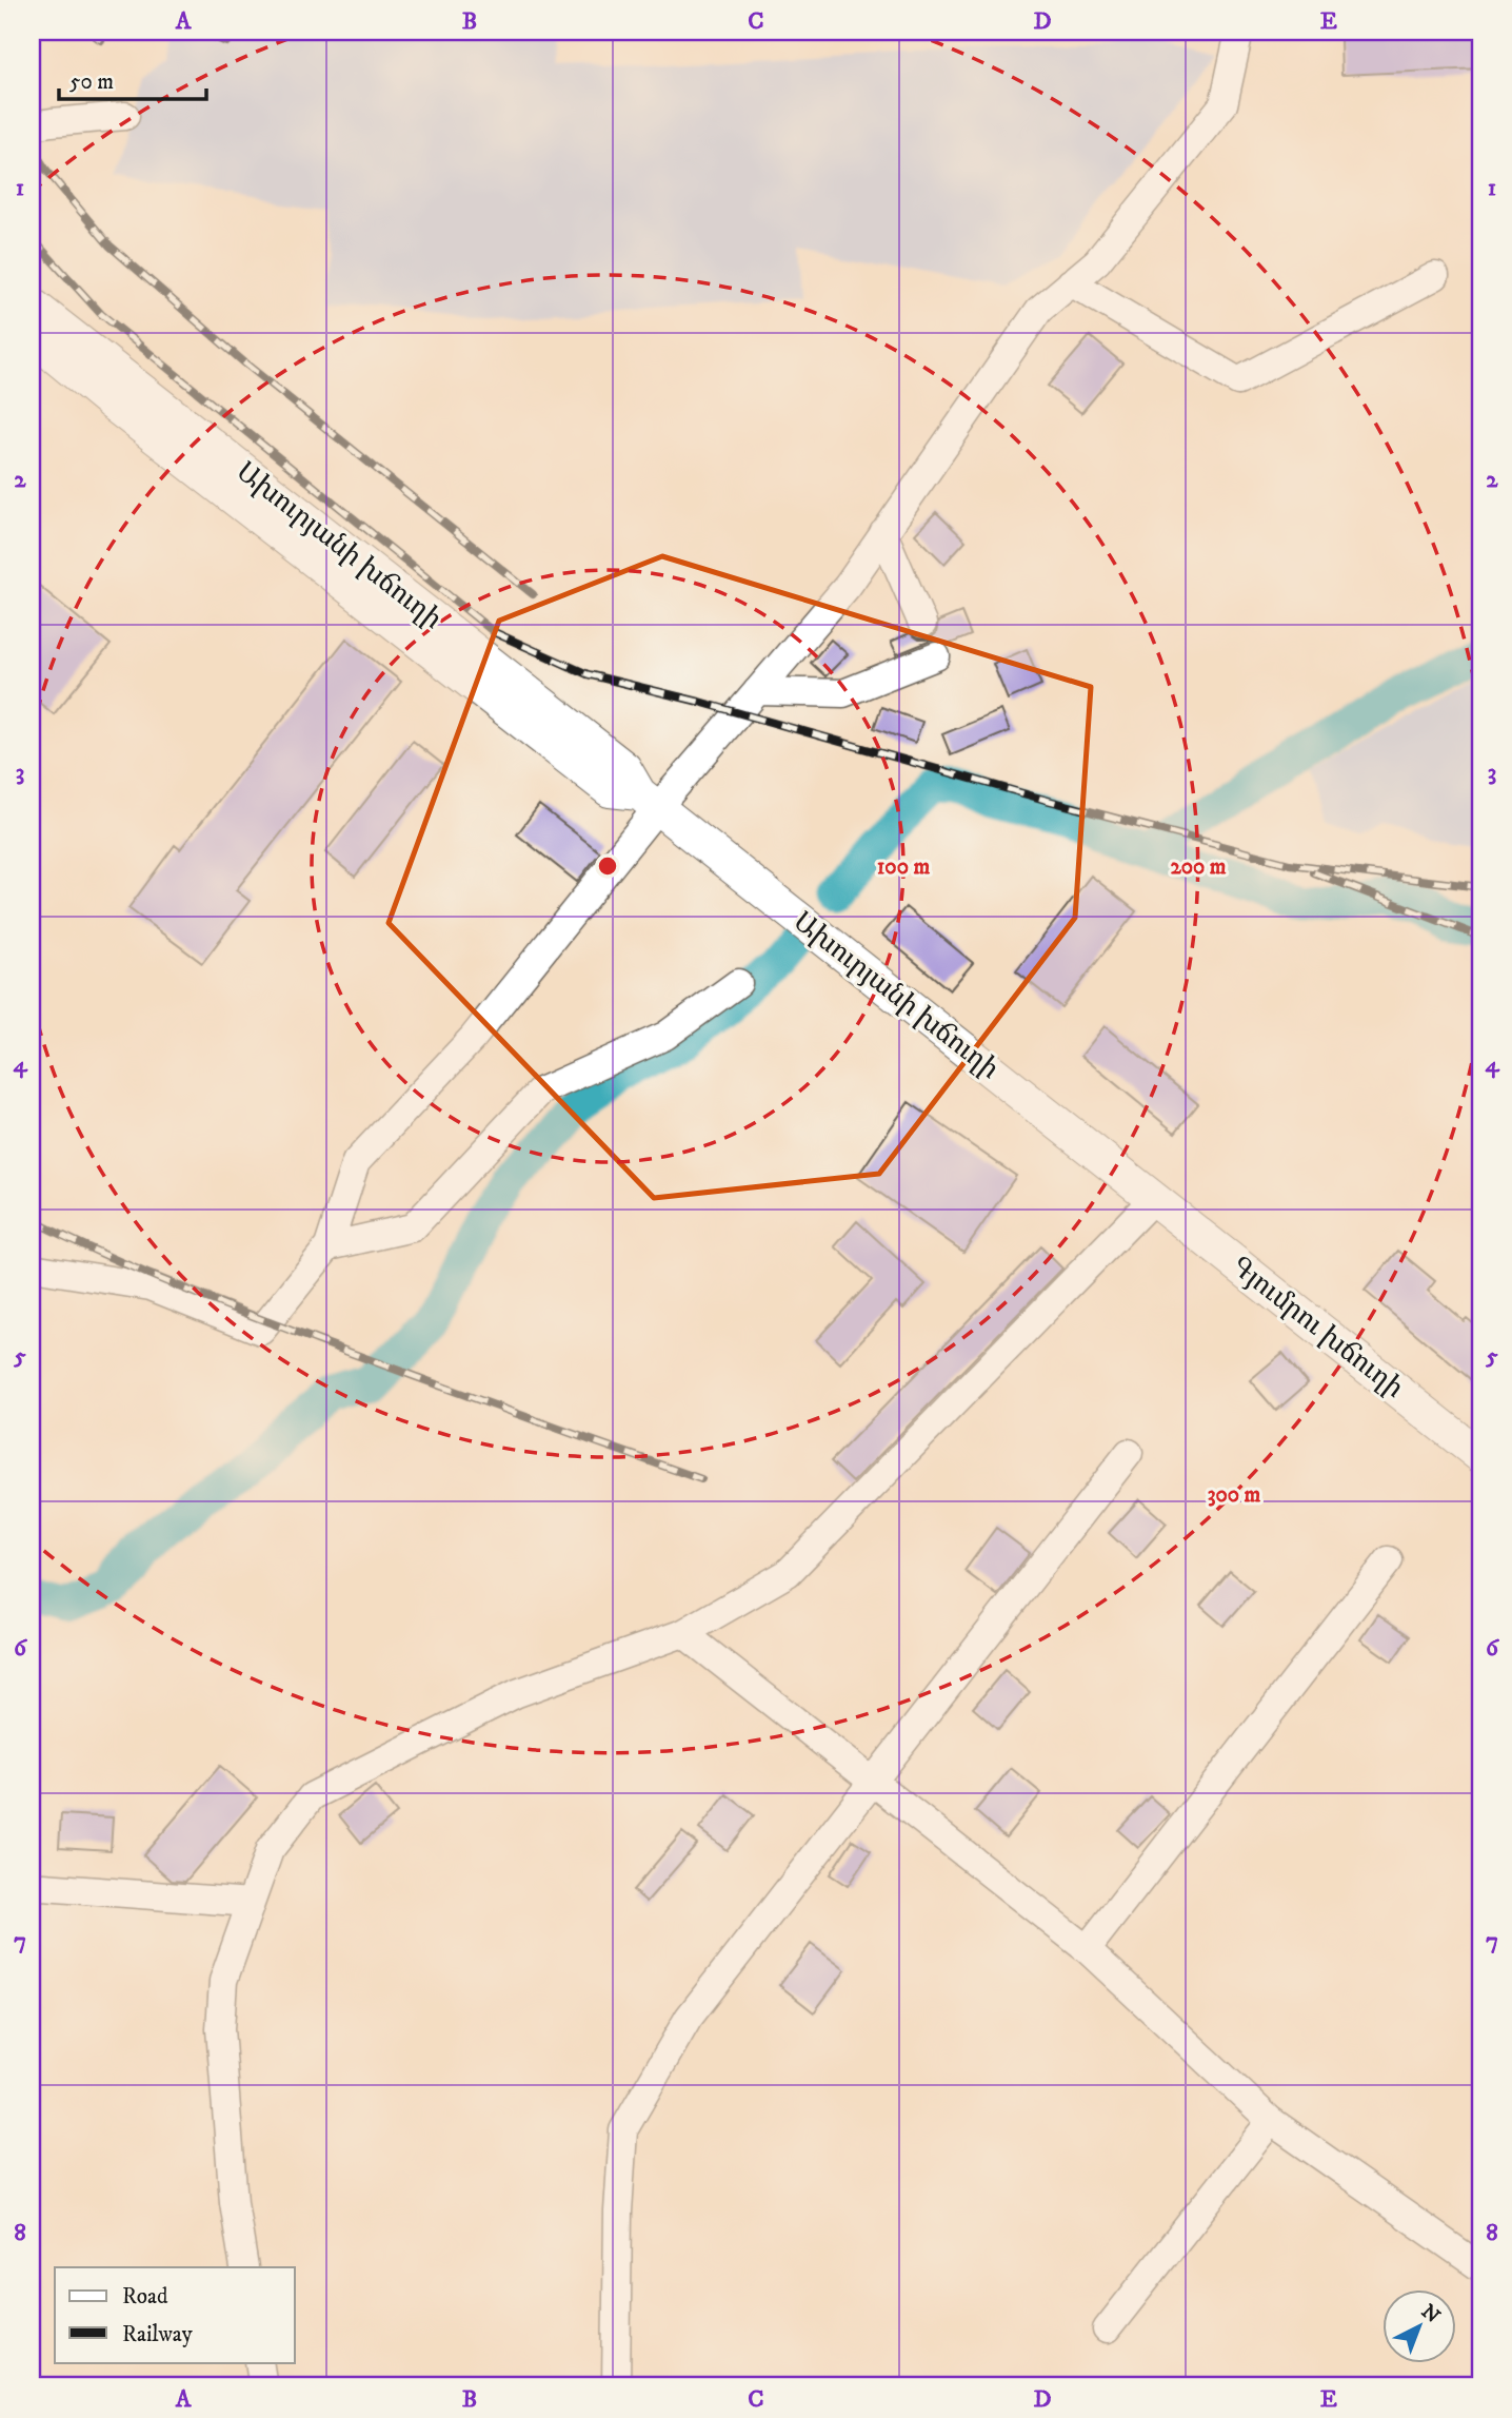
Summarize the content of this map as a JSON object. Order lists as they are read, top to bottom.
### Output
{
  "streets": {
    "main road": ["Ախուրյանի խճուղի", "Գյումրու խճուղի"]
  },
  "crossings": [
    ["Ախուրյանի խճուղի", "Գյումրու խճուղի"]
  ],
  "legend": ["Road", "Railway"],
  "scale_bar": "50 m",
  "north": "top right",
  "grid": {
    "columns": [
      "A",
      "B",
      "C",
      "D",
      "E"
    ],
    "rows": [
      "1",
      "2",
      "3",
      "4",
      "5",
      "6",
      "7",
      "8"
    ]
  },
  "rings": ["100 m", "200 m", "300 m"]
}
